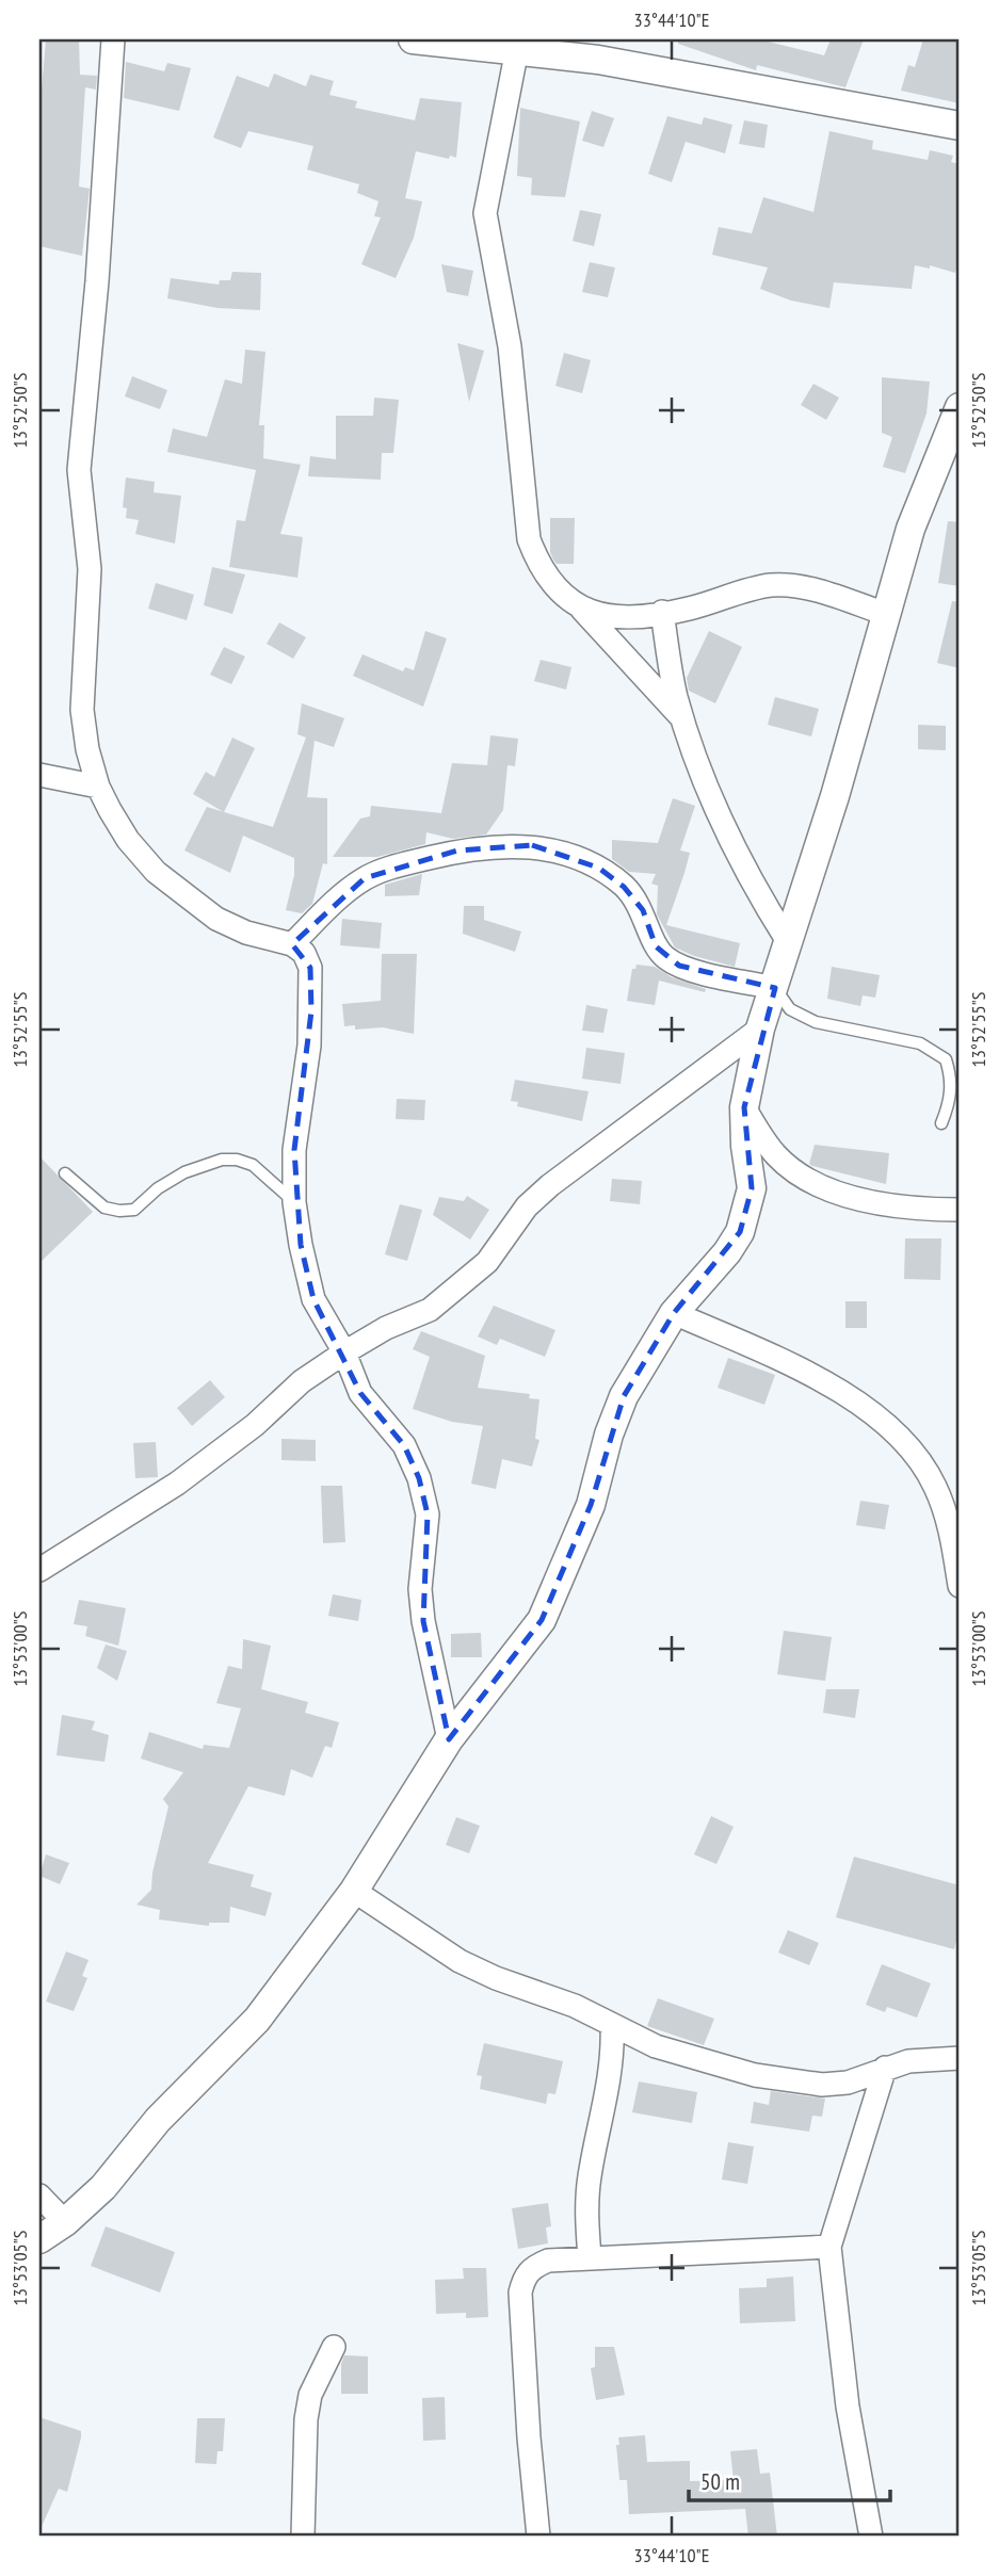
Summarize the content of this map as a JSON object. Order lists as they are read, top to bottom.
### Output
{
  "scale_bar": "50 m",
  "coordinates": [
    "33°44'10\"E",
    "13°52'50\"S",
    "13°52'55\"S",
    "13°53'00\"S",
    "13°53'05\"S"
  ]
}
